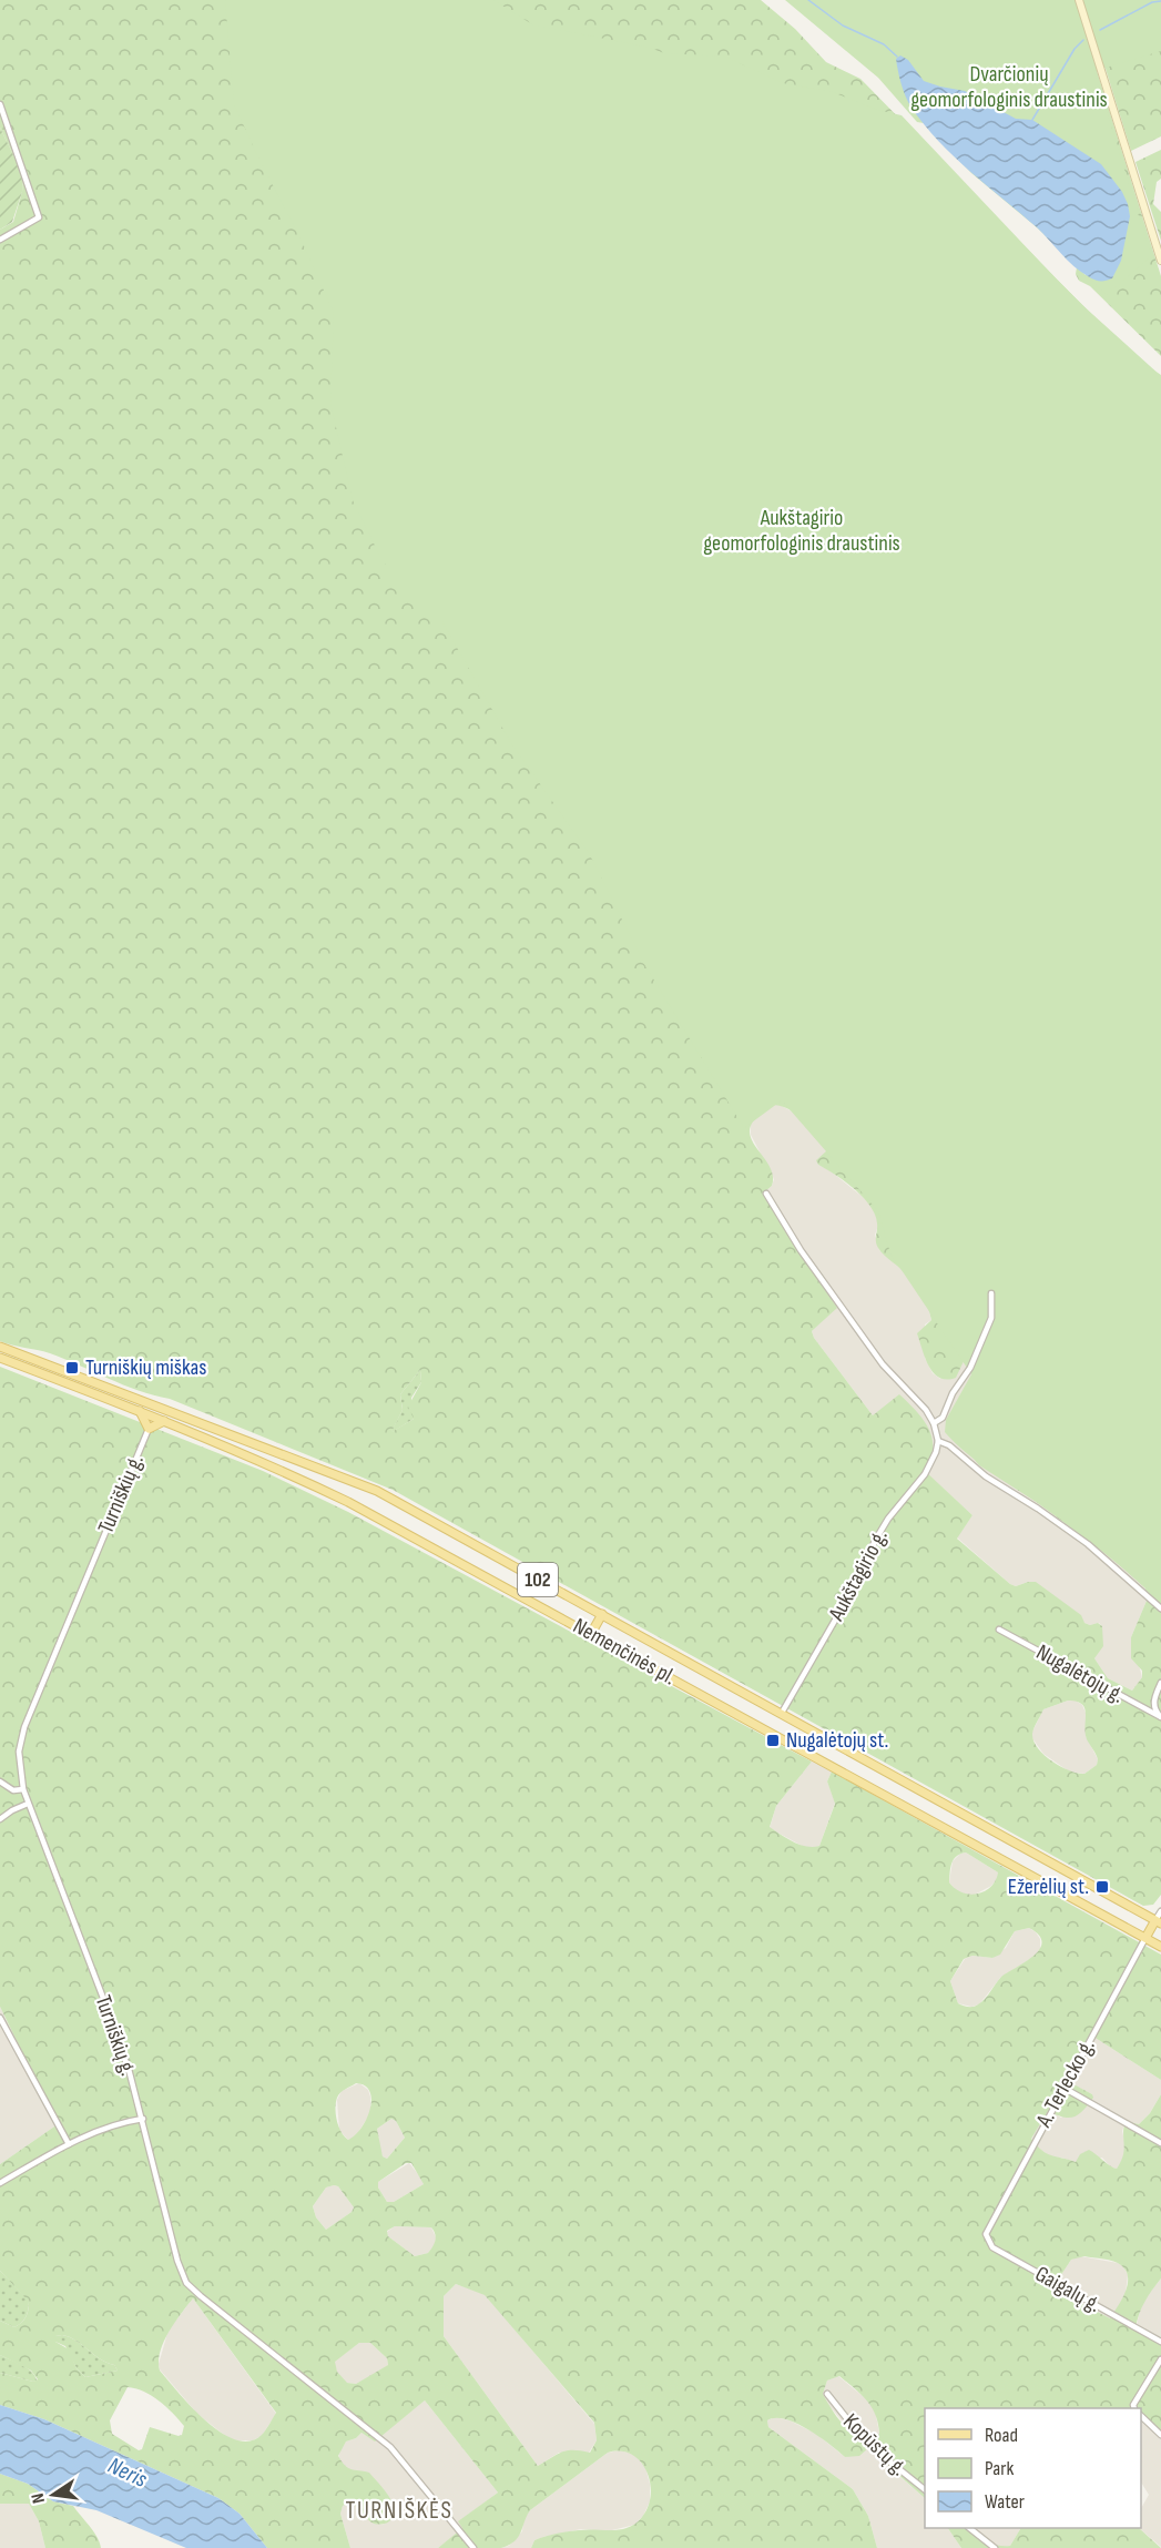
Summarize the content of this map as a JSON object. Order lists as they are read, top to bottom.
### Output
{
  "streets": {
    "main road": ["102", "Nemenčinės pl."],
    "street": [
      "Turniškių g.",
      "Aukštagirio g.",
      "Nugalėtojų g.",
      "A. Terlecko g.",
      "Gaigalų g.",
      "Kopūstų g."
    ]
  },
  "crossings": [
    ["Aukštagirio g.", "Nemenčinės pl."],
    ["Nemenčinės pl.", "A. Terlecko g."],
    ["A. Terlecko g.", "Gaigalų g."]
  ],
  "districts": ["TURNIŠKĖS"],
  "water": ["Neris"],
  "parks": ["Dvarčionių geomorfologinis draustinis", "Aukštagirio geomorfologinis draustinis"],
  "places": {
    "transit": ["Turniškių miškas", "Nugalėtojų st.", "Ežerėlių st."]
  },
  "legend": ["Road", "Park", "Water"],
  "north": "left"
}
